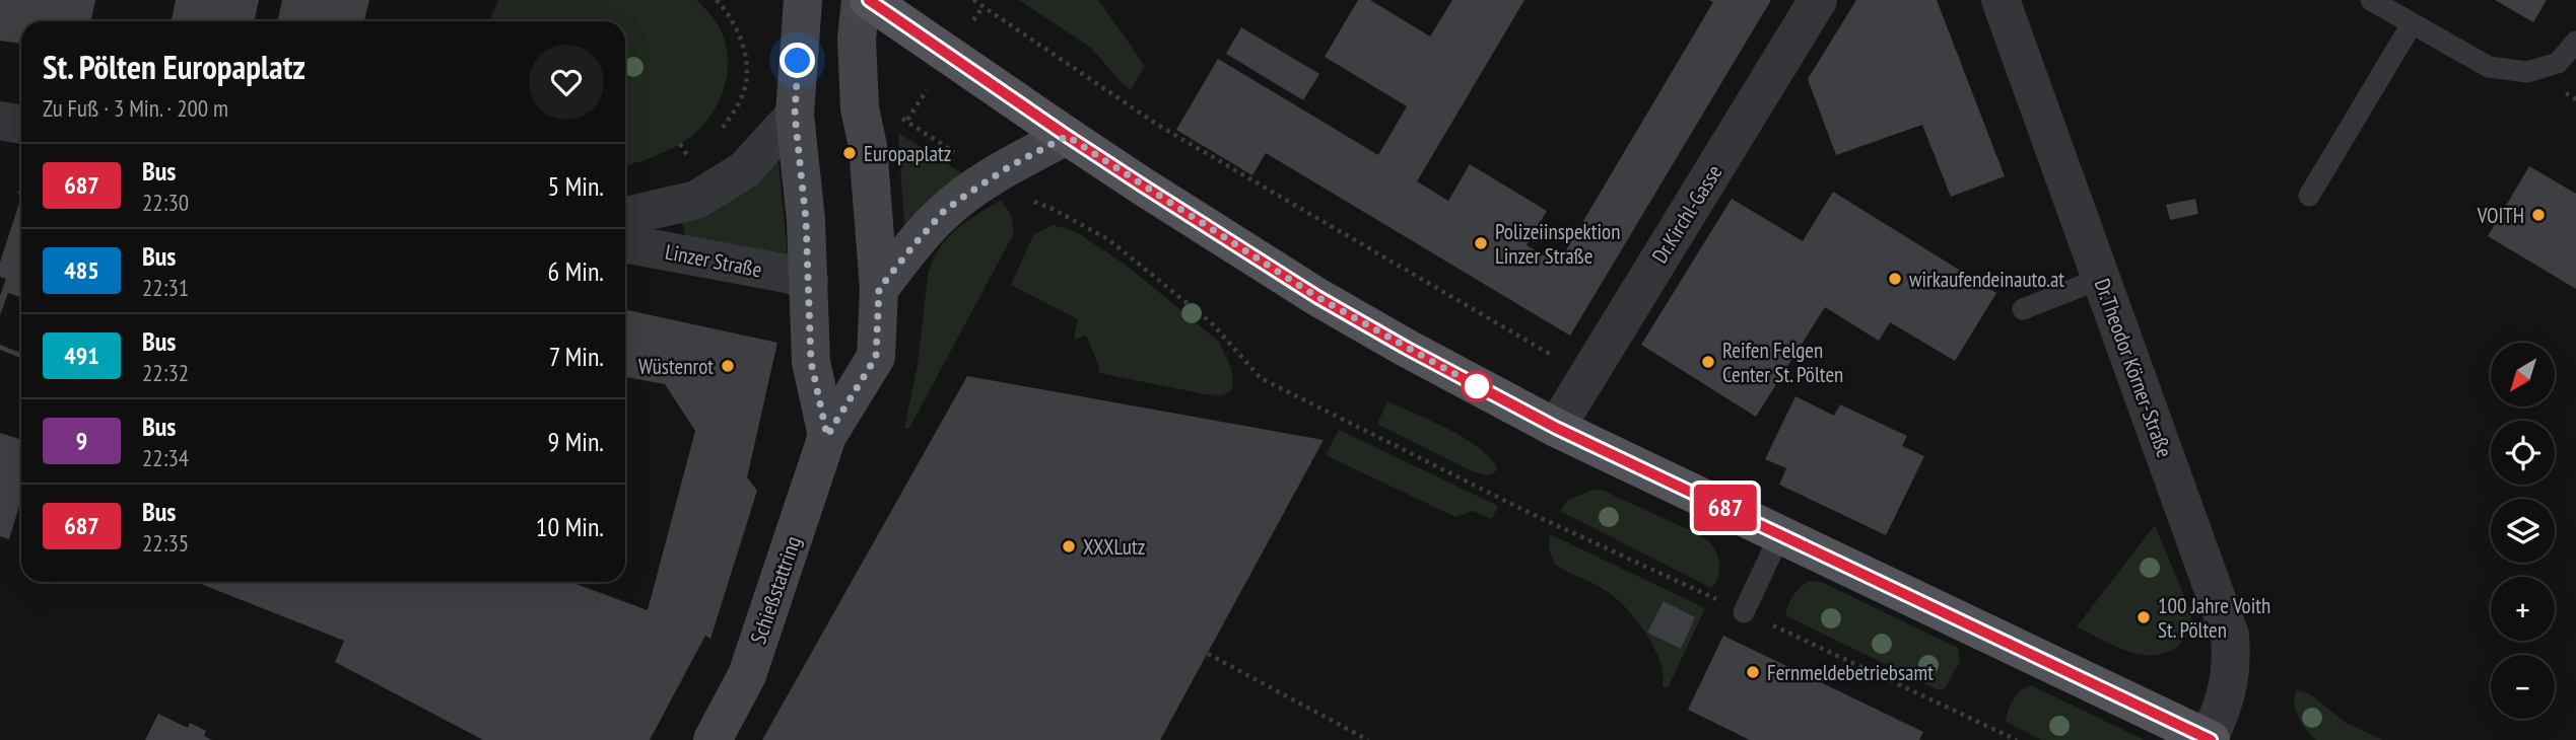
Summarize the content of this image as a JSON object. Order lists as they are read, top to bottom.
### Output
{
  "streets": {
    "main road": ["Schießstattring"],
    "street": ["Dr.Kirchl-Gasse", "Linzer Straße", "Dr.Theodor Körner-Straße"]
  },
  "places": [
    "Europaplatz",
    "VOITH",
    "Polizeiinspektion Linzer Straße",
    "wirkaufendeinauto.at",
    "Reifen Felgen Center St. Pölten",
    "Wüstenrot",
    "XXXLutz",
    "100 Jahre Voith St. Pölten",
    "Fernmeldebetriebsamt"
  ],
  "lines": ["bus line 687"],
  "north": "bottom left",
  "page": {
    "on_map": "687",
    "heading": ["St. Pölten Europaplatz", "Zu Fuß · 3 Min. · 200 m"],
    "list": [
      {
        "mark": "687",
        "name": "Bus",
        "note": "22:30",
        "value": "5 Min."
      },
      {
        "mark": "485",
        "name": "Bus",
        "note": "22:31",
        "value": "6 Min."
      },
      {
        "mark": "491",
        "name": "Bus",
        "note": "22:32",
        "value": "7 Min."
      },
      {
        "mark": "9",
        "name": "Bus",
        "note": "22:34",
        "value": "9 Min."
      },
      {
        "mark": "687",
        "name": "Bus",
        "note": "22:35",
        "value": "10 Min."
      }
    ],
    "map_buttons": ["+", "−"]
  }
}
